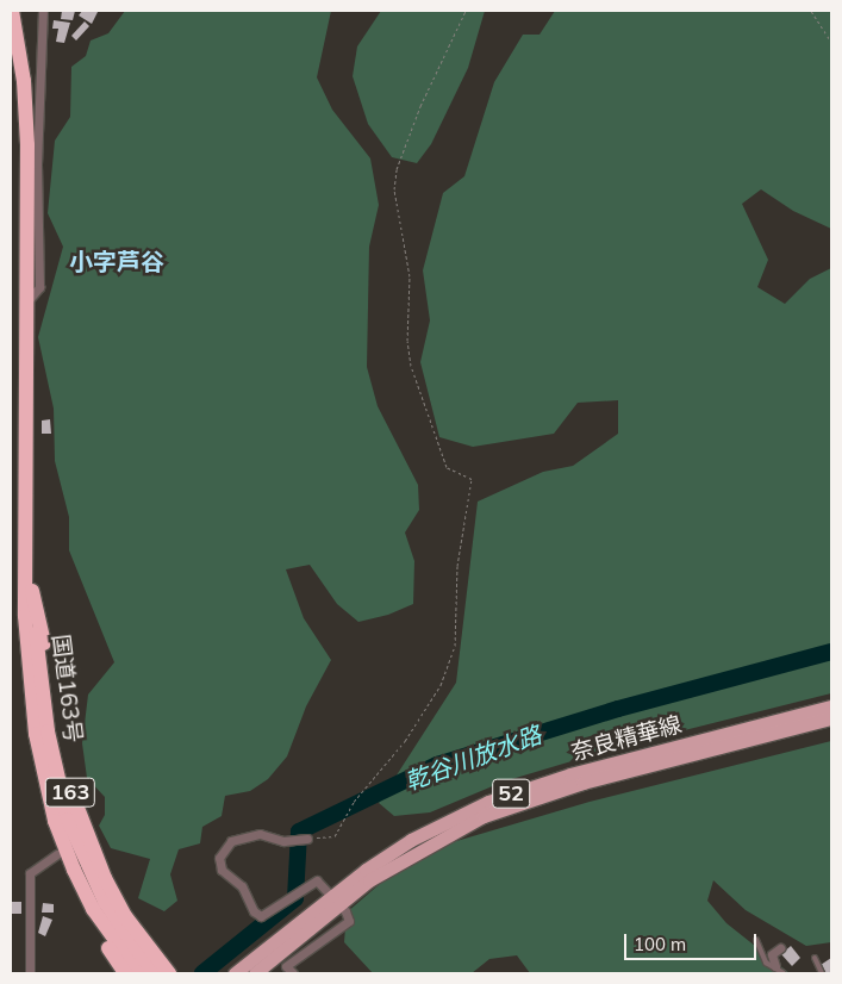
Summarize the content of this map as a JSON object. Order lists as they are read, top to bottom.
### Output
{
  "streets": {
    "highway": ["国道163号", "163"],
    "main road": ["奈良精華線", "52"]
  },
  "crossings": [
    ["国道163号", "163"]
  ],
  "districts": ["小字芦谷"],
  "water": ["乾谷川放水路"],
  "scale_bar": "100 m"
}
